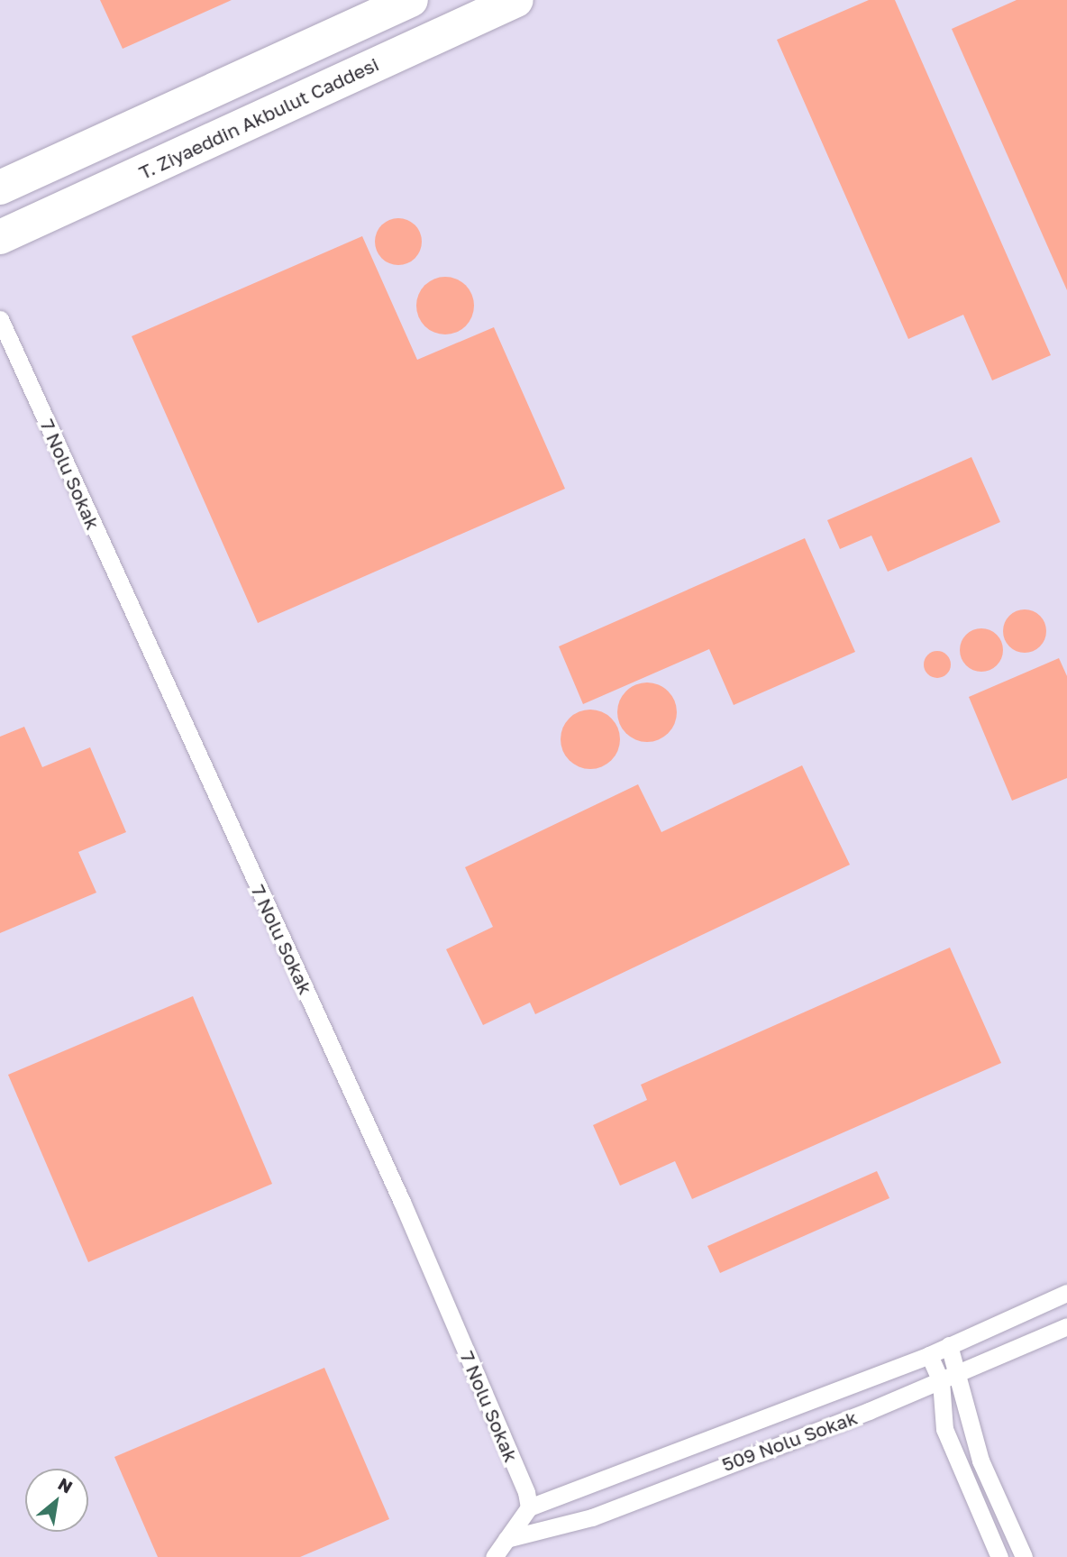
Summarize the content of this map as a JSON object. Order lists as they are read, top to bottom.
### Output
{
  "streets": {
    "street": ["T. Ziyaeddin Akbulut Caddesi"],
    "lane": ["7 Nolu Sokak", "509 Nolu Sokak"]
  },
  "crossings": [
    ["7 Nolu Sokak", "509 Nolu Sokak"]
  ],
  "north": "top right"
}
